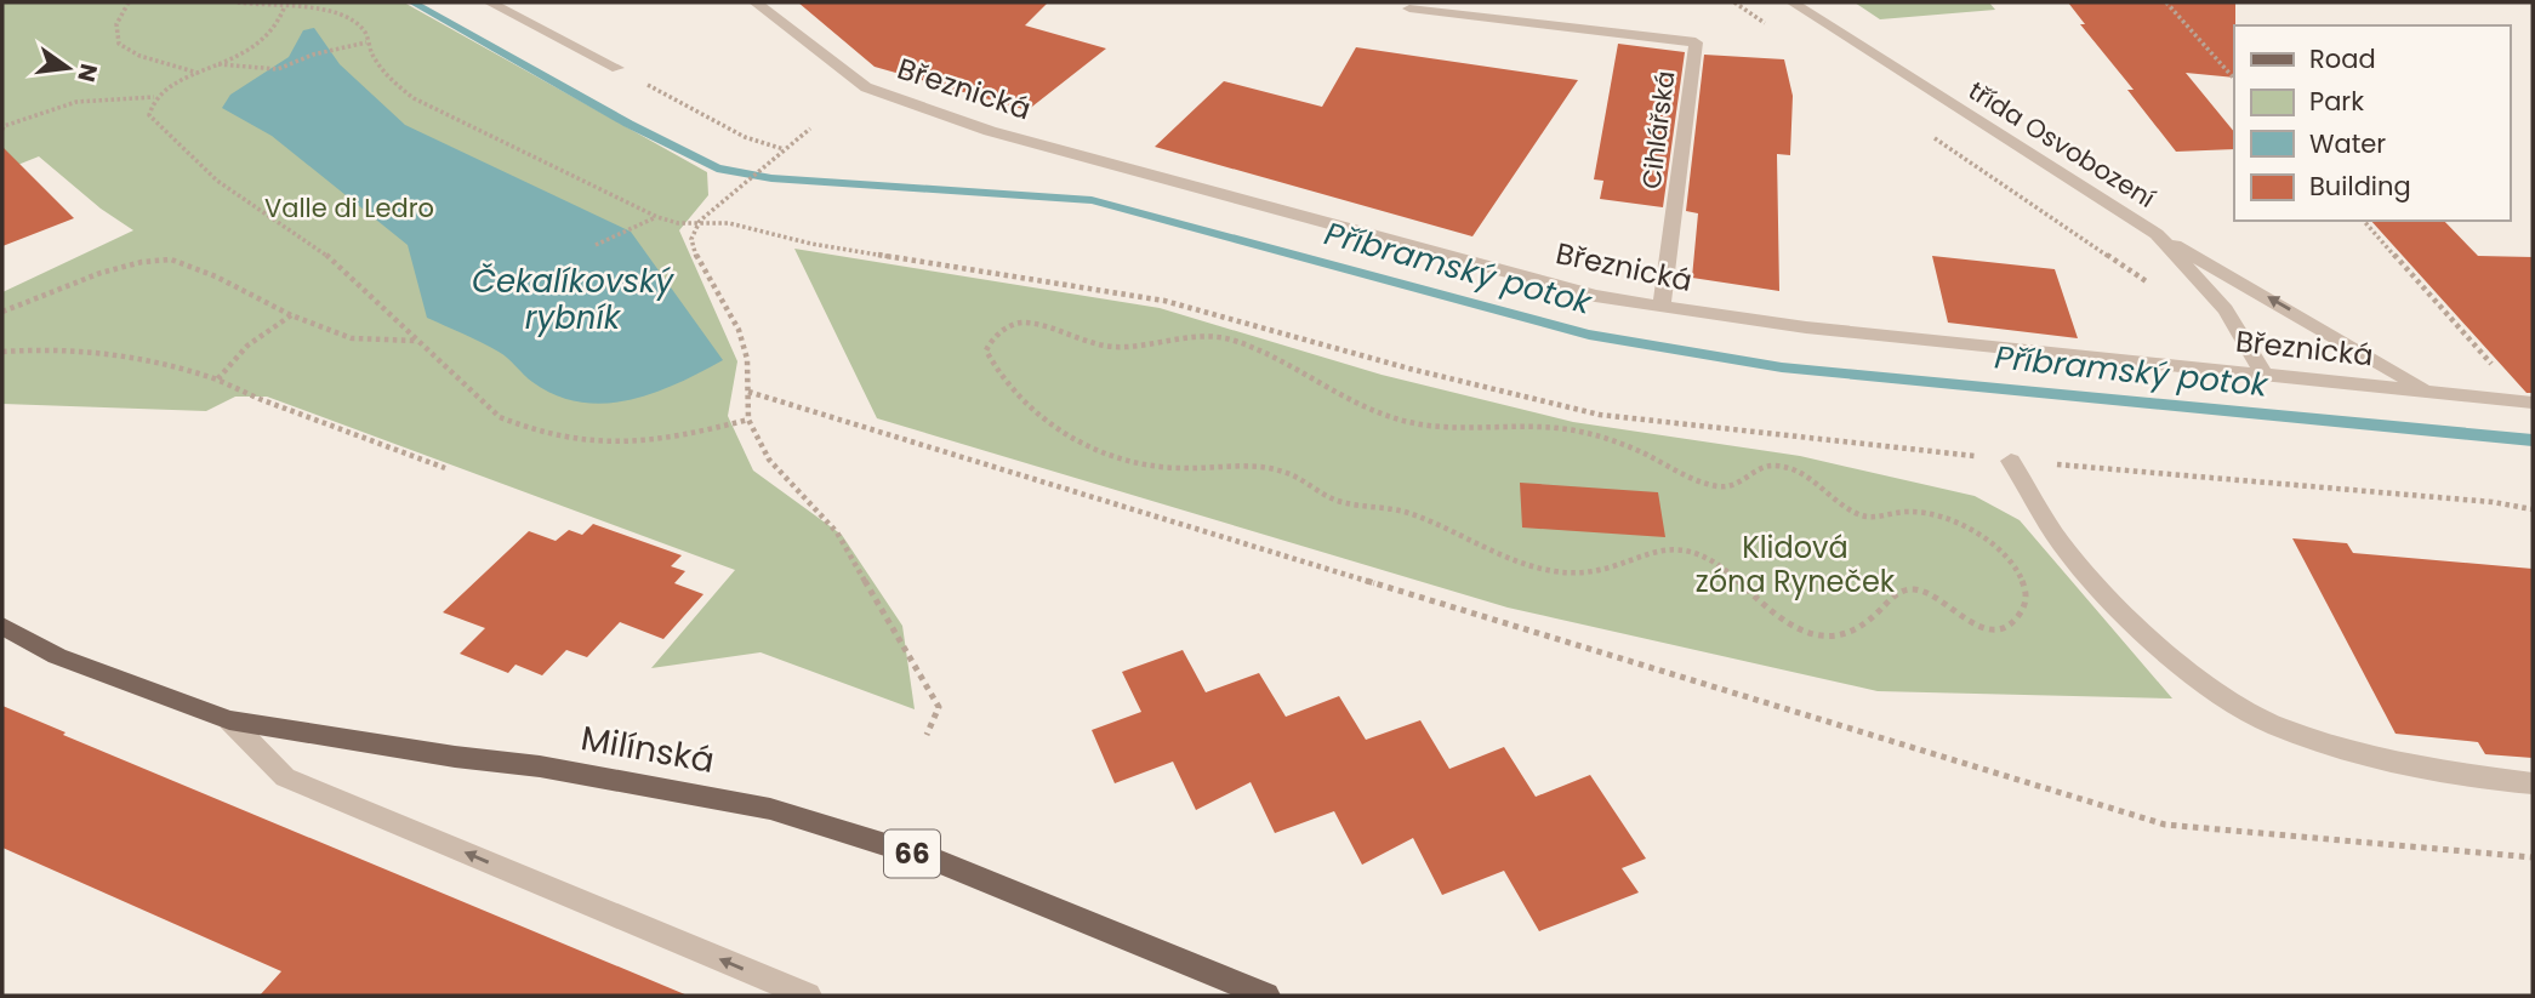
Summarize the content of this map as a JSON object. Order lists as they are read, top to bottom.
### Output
{
  "streets": {
    "main road": ["Milínská", "66"],
    "street": ["Březnická", "Cihlářská", "třída Osvobození"]
  },
  "crossings": [
    ["Březnická", "Cihlářská"],
    ["Březnická", "třída Osvobození"]
  ],
  "water": ["Příbramský potok", "Čekalíkovský rybník"],
  "parks": ["Valle di Ledro", "Klidová zóna Ryneček"],
  "legend": [
    "Road",
    "Park",
    "Water",
    "Building"
  ],
  "north": "right"
}
